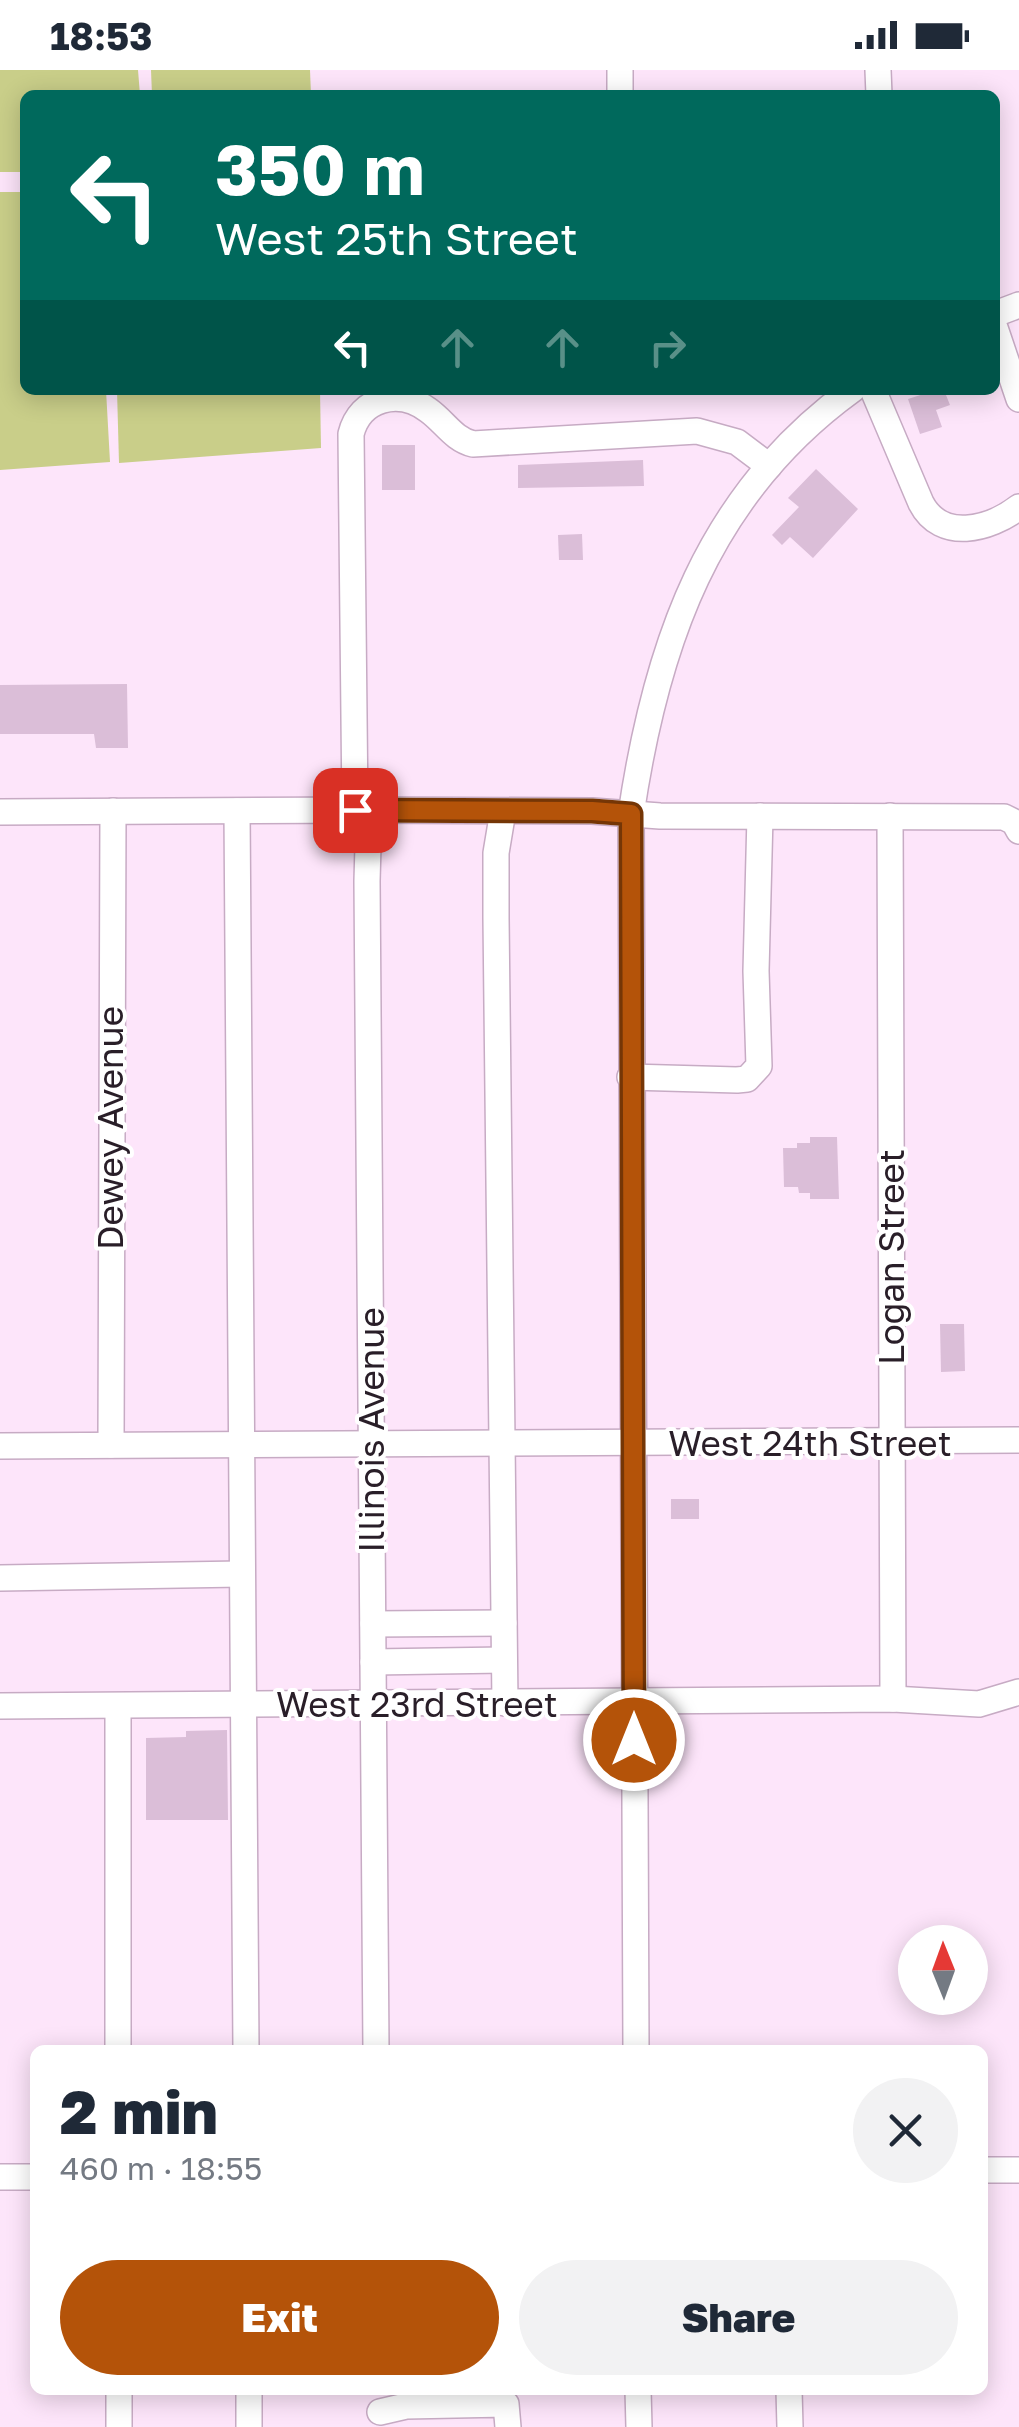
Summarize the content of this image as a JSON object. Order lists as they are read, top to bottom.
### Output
{
  "streets": {
    "street": [
      "Dewey Avenue",
      "Logan Street",
      "Illinois Avenue",
      "West 24th Street",
      "West 23rd Street"
    ]
  },
  "crossings": [
    ["Dewey Avenue", "West 24th Street"],
    ["Logan Street", "West 24th Street"],
    ["Logan Street", "West 23rd Street"],
    ["Illinois Avenue", "West 24th Street"],
    ["Illinois Avenue", "West 23rd Street"]
  ],
  "north": "top",
  "page": {
    "status": "18:53",
    "turn": ["350 m", "West 25th Street"],
    "heading": ["2 min", "460 m · 18:55"],
    "buttons": ["Exit", "Share"]
  }
}
